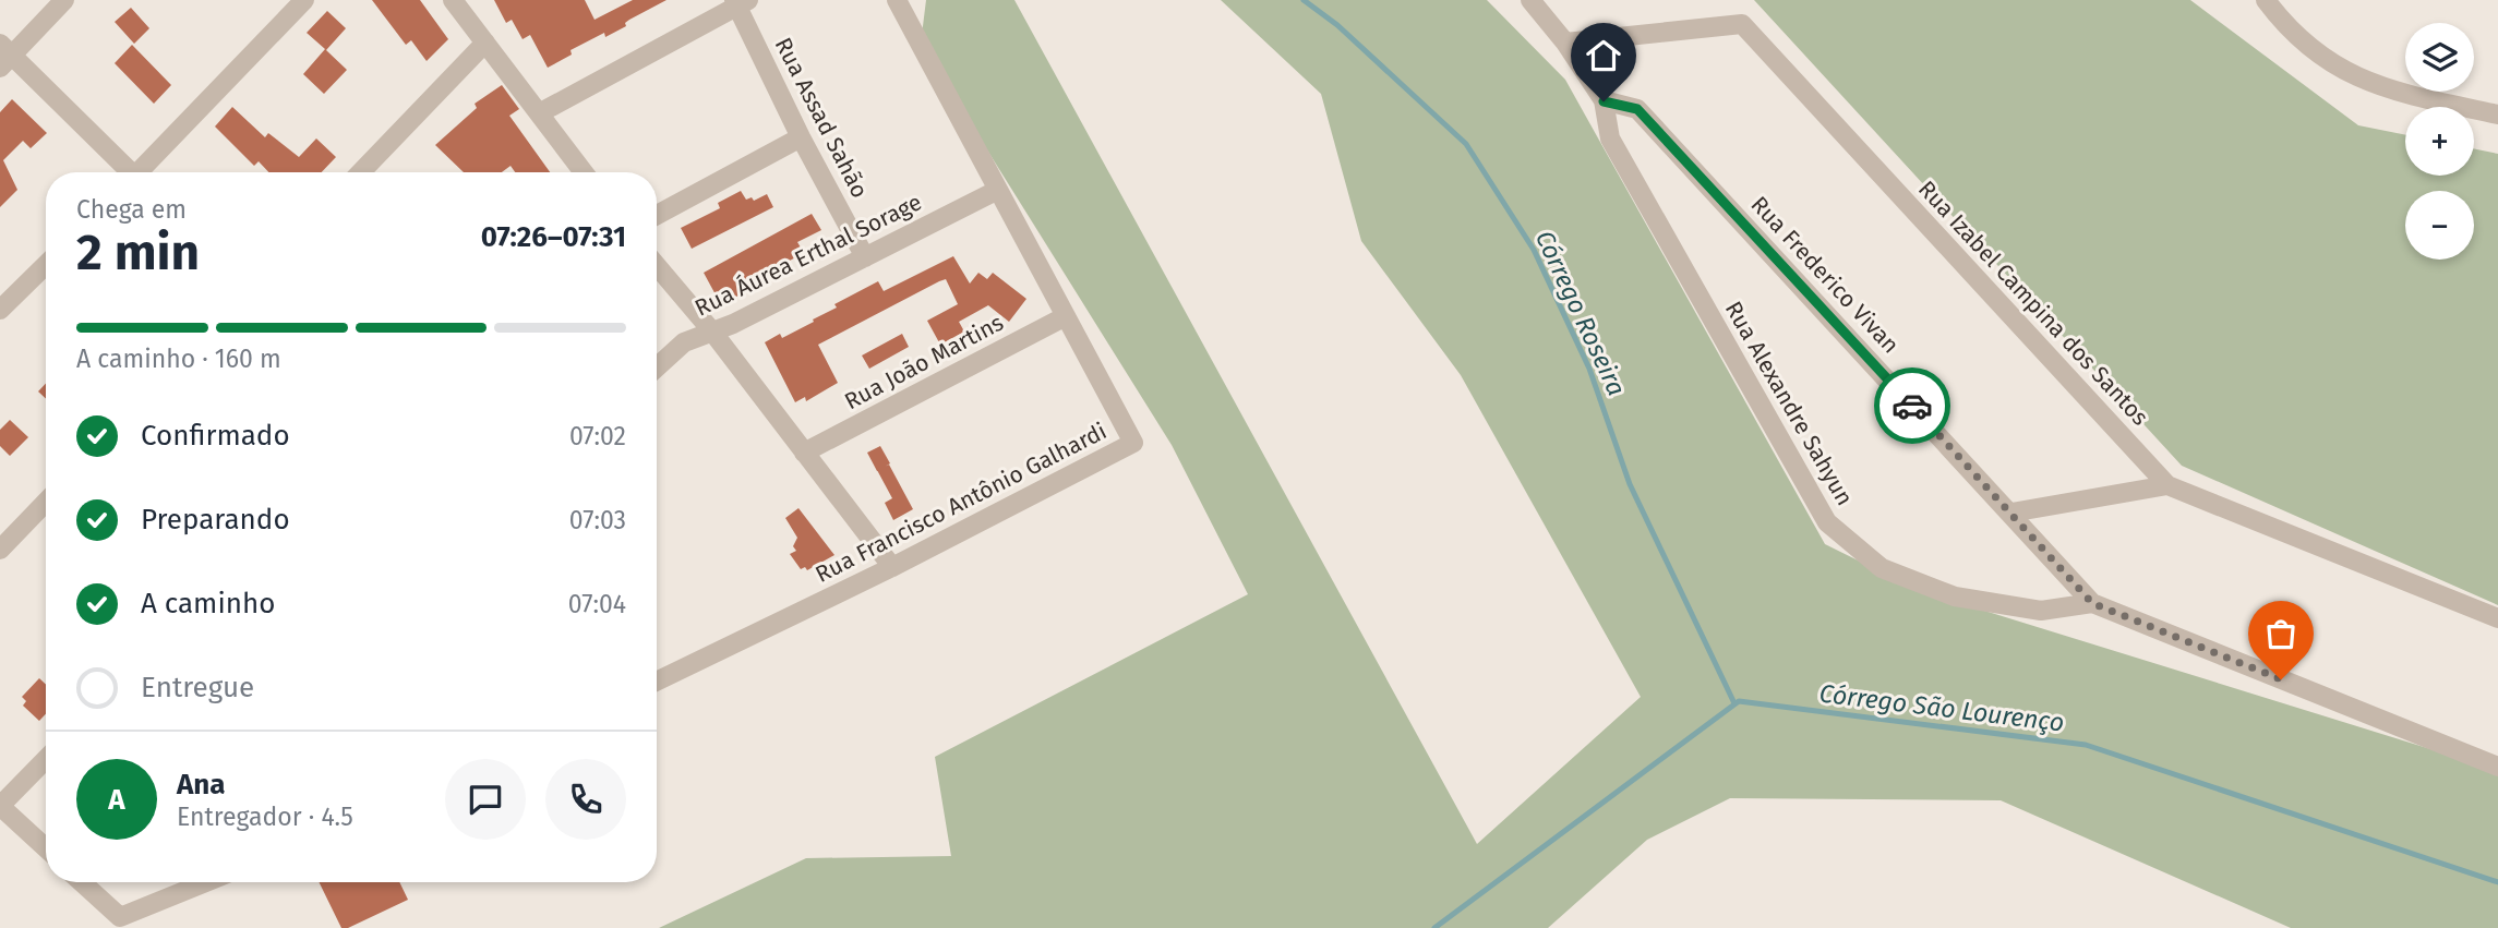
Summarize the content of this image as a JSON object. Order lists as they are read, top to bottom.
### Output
{
  "streets": {
    "street": [
      "Rua Assad Sahão",
      "Rua Áurea Erthal Sorage",
      "Rua Frederico Vivan",
      "Rua Izabel Campina dos Santos",
      "Rua João Martins",
      "Rua Alexandre Sahyun",
      "Rua Francisco Antônio Galhardi"
    ]
  },
  "crossings": [
    ["Rua Assad Sahão", "Rua Áurea Erthal Sorage"],
    ["Rua Áurea Erthal Sorage", "Rua Francisco Antônio Galhardi"],
    ["Rua Frederico Vivan", "Rua Alexandre Sahyun"],
    ["Rua Izabel Campina dos Santos", "Rua Alexandre Sahyun"],
    ["Rua João Martins", "Rua Francisco Antônio Galhardi"]
  ],
  "water": ["Córrego Roseira", "Córrego São Lourenço"],
  "page": {
    "map_buttons": ["+", "−"],
    "heading": ["2 min", "Chega em", "07:26–07:31"],
    "panel": ["Ana", "Entregador · 4.5"],
    "bar": "A caminho · 160 m",
    "list": [
      ["Confirmado", "07:02"],
      ["Preparando", "07:03"],
      ["A caminho", "07:04"],
      "Entregue"
    ],
    "round": "A"
  }
}
